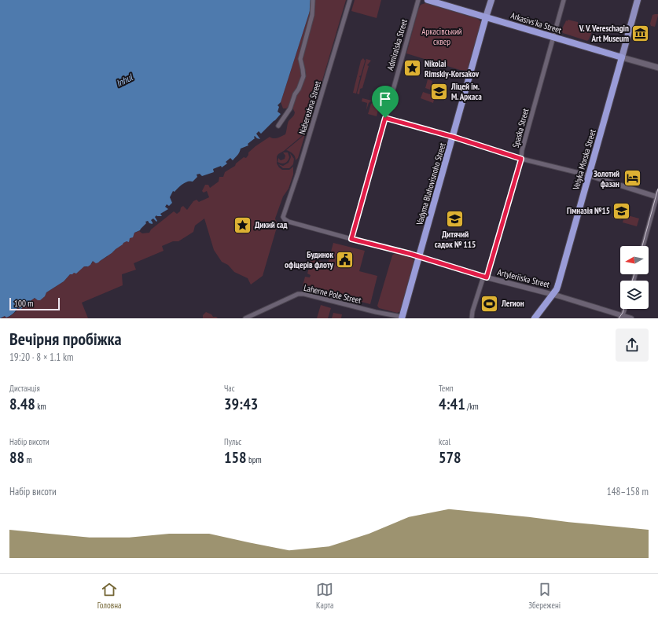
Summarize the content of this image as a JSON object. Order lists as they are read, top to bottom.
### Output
{
  "streets": {
    "highway": ["Arkasivs'ka Street", "Velyka Morska Street", "Vadyma Blahovisnoho Street"],
    "street": [
      "Admiralska Street",
      "Naberezhna Street",
      "Spaska Street",
      "Artyleriiska Street",
      "Laherne Pole Street"
    ]
  },
  "crossings": [
    ["Arkasivs'ka Street", "Spaska Street"],
    ["Arkasivs'ka Street", "Velyka Morska Street"],
    ["Arkasivs'ka Street", "Vadyma Blahovisnoho Street"],
    ["Admiralska Street", "Artyleriiska Street"],
    ["Naberezhna Street", "Artyleriiska Street"],
    ["Spaska Street", "Artyleriiska Street"],
    ["Velyka Morska Street", "Artyleriiska Street"],
    ["Vadyma Blahovisnoho Street", "Artyleriiska Street"],
    ["Vadyma Blahovisnoho Street", "Laherne Pole Street"]
  ],
  "water": ["Inhul"],
  "parks": ["Аркасівський сквер"],
  "places": {
    "museum": ["V. V. Vereschagin Art Museum"],
    "place": ["Nikolai Rimskiy-Korsakov", "Дикий сад"],
    "school or university": ["Ліцей ім. М. Аркаса", "Гімназія №15", "Дитячий садок № 115"],
    "hotel": ["Золотий фазан"],
    "public building": ["Будинок офіцерів флоту"],
    "sports": ["Легион"]
  },
  "scale_bar": "100 m",
  "north": "left",
  "page": {
    "scale": "100 m",
    "heading": ["Вечірня пробіжка", "19:20 · 8 × 1.1 km"],
    "stats": [
      ["Дистанція", "8.48 km"],
      ["Час", "39:43"],
      ["Темп", "4:41 /km"],
      ["Набір висоти", "88 m"],
      ["Пульс", "158 bpm"],
      ["kcal", "578"]
    ],
    "chart": ["Набір висоти", "148–158 m"],
    "tabs": ["Головна", "Карта", "Збережені"]
  }
}
